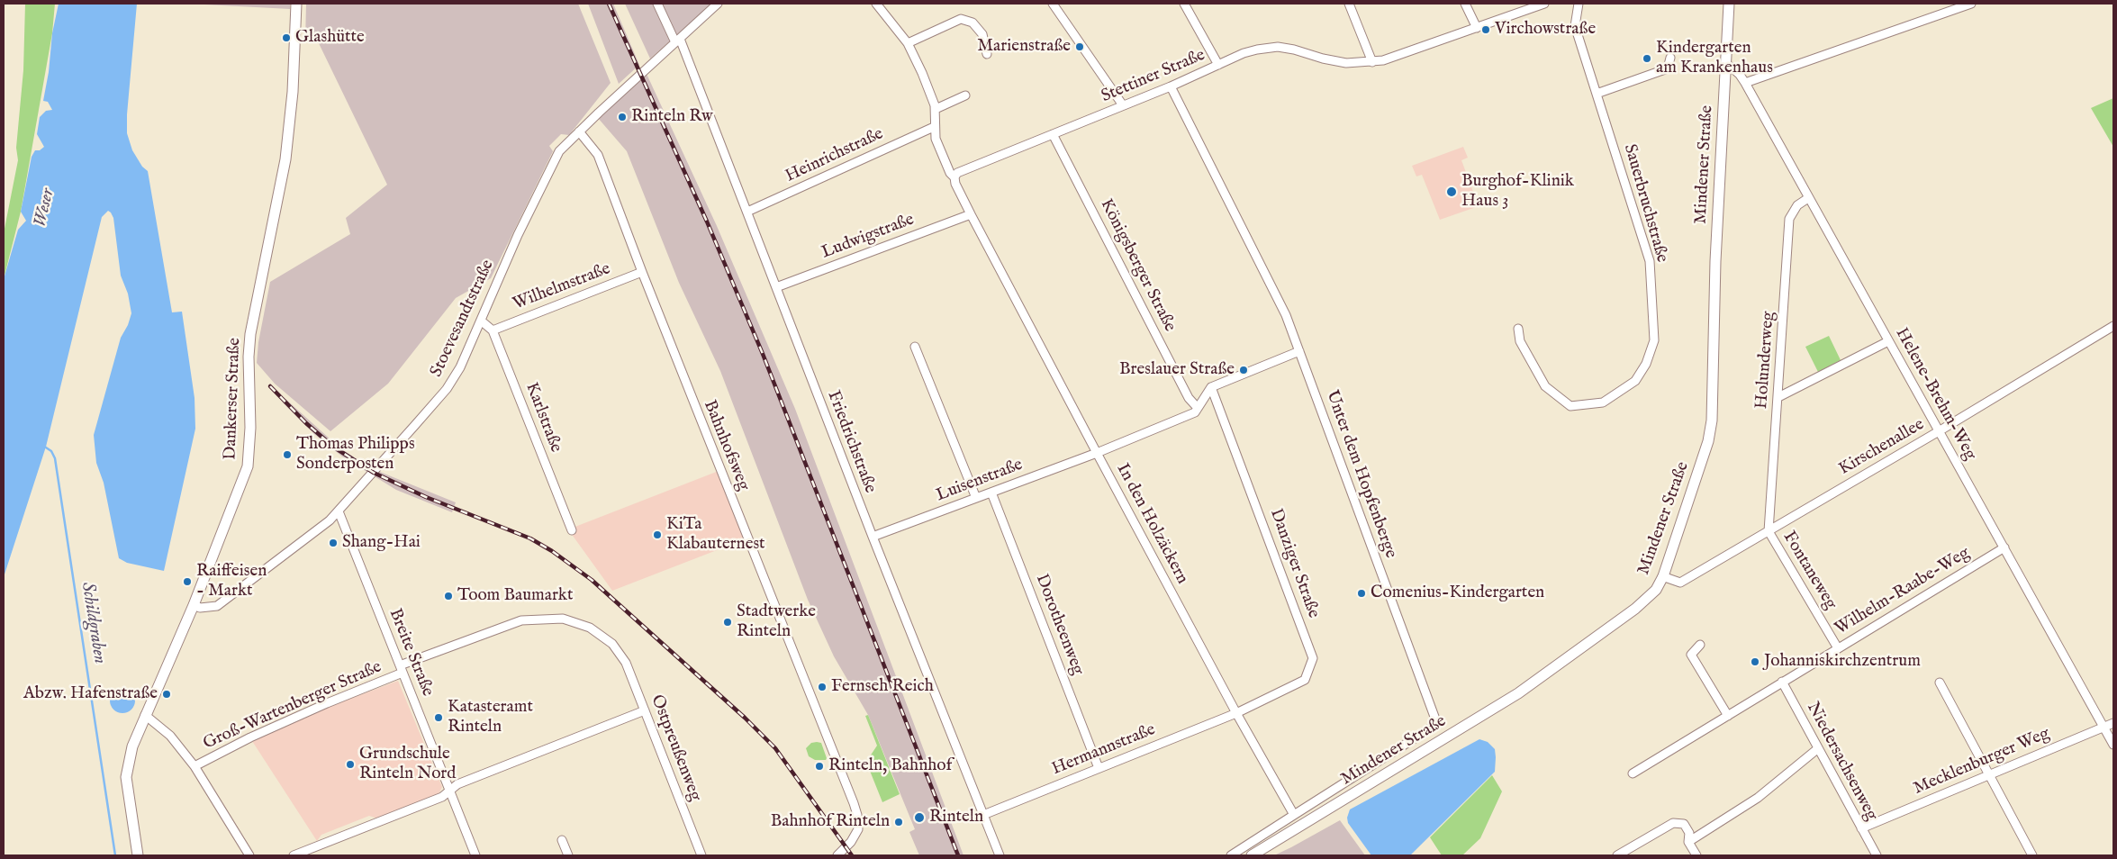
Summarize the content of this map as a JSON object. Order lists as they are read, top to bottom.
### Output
{
  "streets": {
    "main road": ["Mindener Straße", "Dankerser Straße"],
    "street": [
      "Stettiner Straße",
      "Heinrichstraße",
      "Sauerbruchstraße",
      "Ludwigstraße",
      "Königsberger Straße",
      "Wilhelmstraße",
      "Stoevesandtstraße",
      "Holunderweg",
      "Helene-Brehm-Weg",
      "Karlstraße",
      "Friedrichstraße",
      "Bahnhofsweg",
      "Kirschenallee",
      "Unter dem Hopfenberge",
      "Luisenstraße",
      "In den Holzäckern",
      "Danziger Straße",
      "Fontaneweg",
      "Wilhelm-Raabe-Weg",
      "Dorotheenweg",
      "Breite Straße",
      "Groß-Wartenberger Straße",
      "Ostpreußenweg",
      "Hermannstraße",
      "Niedersachsenweg",
      "Mecklenburger Weg"
    ]
  },
  "crossings": [
    ["Stettiner Straße", "Königsberger Straße"],
    ["Stettiner Straße", "Unter dem Hopfenberge"],
    ["Stettiner Straße", "In den Holzäckern"],
    ["Heinrichstraße", "Friedrichstraße"],
    ["Heinrichstraße", "In den Holzäckern"],
    ["Mindener Straße", "Helene-Brehm-Weg"],
    ["Mindener Straße", "Kirschenallee"],
    ["Ludwigstraße", "Friedrichstraße"],
    ["Ludwigstraße", "In den Holzäckern"],
    ["Wilhelmstraße", "Karlstraße"],
    ["Wilhelmstraße", "Bahnhofsweg"],
    ["Stoevesandtstraße", "Dankerser Straße"],
    ["Stoevesandtstraße", "Karlstraße"],
    ["Stoevesandtstraße", "Friedrichstraße"],
    ["Stoevesandtstraße", "Bahnhofsweg"],
    ["Stoevesandtstraße", "Breite Straße"],
    ["Holunderweg", "Helene-Brehm-Weg"],
    ["Holunderweg", "Kirschenallee"],
    ["Holunderweg", "Fontaneweg"],
    ["Helene-Brehm-Weg", "Kirschenallee"],
    ["Helene-Brehm-Weg", "Wilhelm-Raabe-Weg"],
    ["Helene-Brehm-Weg", "Mecklenburger Weg"],
    ["Friedrichstraße", "Luisenstraße"],
    ["Friedrichstraße", "Hermannstraße"],
    ["Kirschenallee", "Fontaneweg"],
    ["Unter dem Hopfenberge", "In den Holzäckern"],
    ["Luisenstraße", "In den Holzäckern"],
    ["Luisenstraße", "Dorotheenweg"],
    ["In den Holzäckern", "Danziger Straße"],
    ["In den Holzäckern", "Hermannstraße"],
    ["Danziger Straße", "Hermannstraße"],
    ["Fontaneweg", "Wilhelm-Raabe-Weg"],
    ["Wilhelm-Raabe-Weg", "Niedersachsenweg"],
    ["Dorotheenweg", "Hermannstraße"],
    ["Breite Straße", "Groß-Wartenberger Straße"],
    ["Groß-Wartenberger Straße", "Ostpreußenweg"],
    ["Niedersachsenweg", "Mecklenburger Weg"]
  ],
  "water": ["Weser", "Schildgraben"],
  "places": [
    "Virchowstraße",
    "Glashütte",
    "Marienstraße",
    "Kindergarten am Krankenhaus",
    "Rinteln Rw",
    "Burghof-Klinik Haus 3",
    "Breslauer Straße",
    "Thomas Philipps Sonderposten",
    "KiTa Klabauternest",
    "Shang-Hai",
    "Raiffeisen - Markt",
    "Comenius-Kindergarten",
    "Toom Baumarkt",
    "Stadtwerke Rinteln",
    "Johanniskirchzentrum",
    "Fernseh Reich",
    "Abzw. Hafenstraße",
    "Katasteramt Rinteln",
    "Grundschule Rinteln Nord",
    "Rinteln, Bahnhof",
    "Rinteln",
    "Bahnhof Rinteln"
  ]
}
